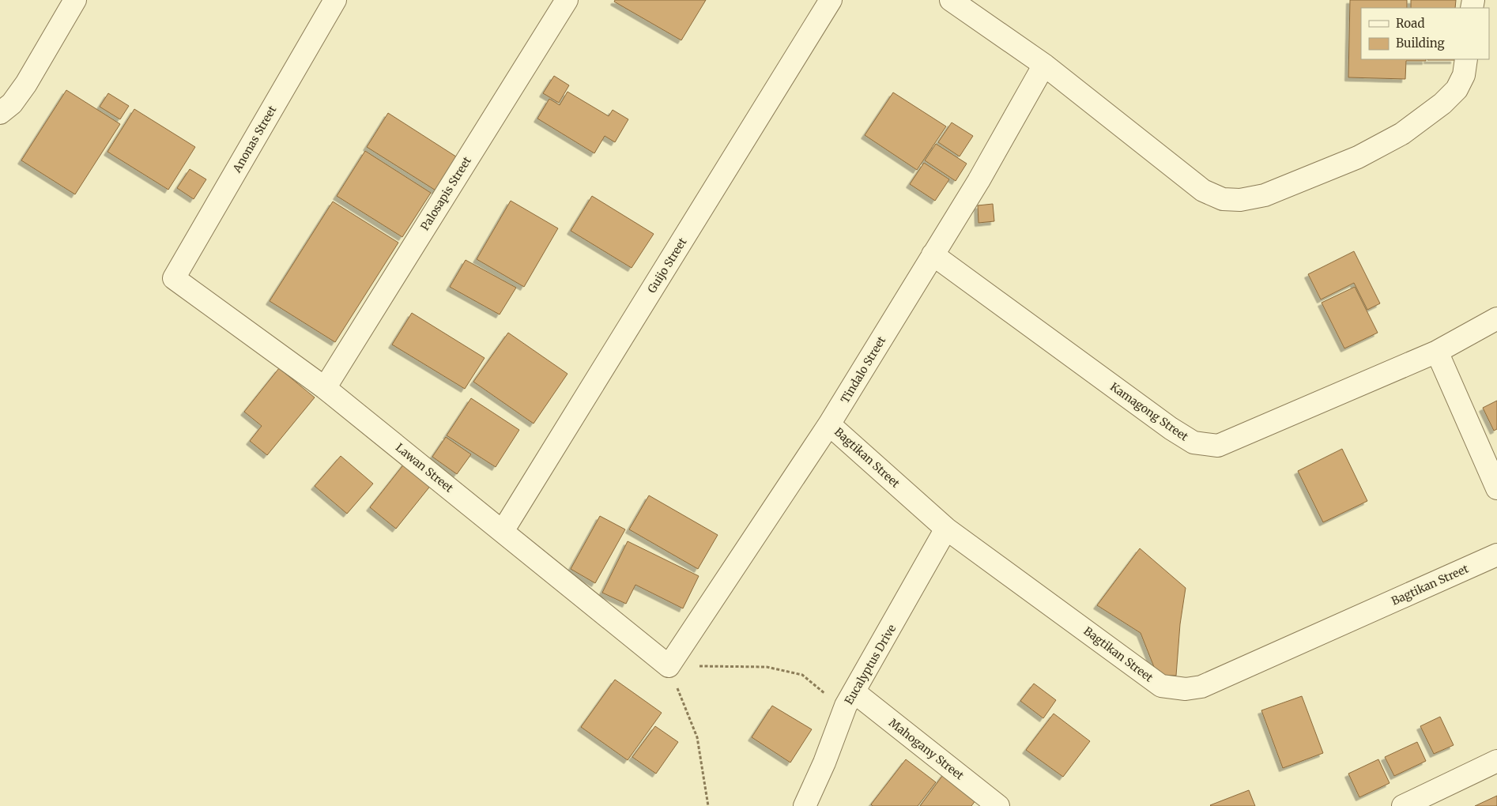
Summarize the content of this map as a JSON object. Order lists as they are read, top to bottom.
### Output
{
  "streets": {
    "street": [
      "Anonas Street",
      "Palosapis Street",
      "Guijo Street",
      "Tindalo Street",
      "Kamagong Street",
      "Bagtikan Street",
      "Lawan Street",
      "Eucalyptus Drive",
      "Mahogany Street"
    ]
  },
  "crossings": [
    ["Anonas Street", "Lawan Street"],
    ["Palosapis Street", "Lawan Street"],
    ["Guijo Street", "Lawan Street"],
    ["Tindalo Street", "Kamagong Street"],
    ["Tindalo Street", "Bagtikan Street"],
    ["Tindalo Street", "Lawan Street"],
    ["Bagtikan Street", "Eucalyptus Drive"],
    ["Eucalyptus Drive", "Mahogany Street"]
  ],
  "legend": ["Road", "Building"]
}
